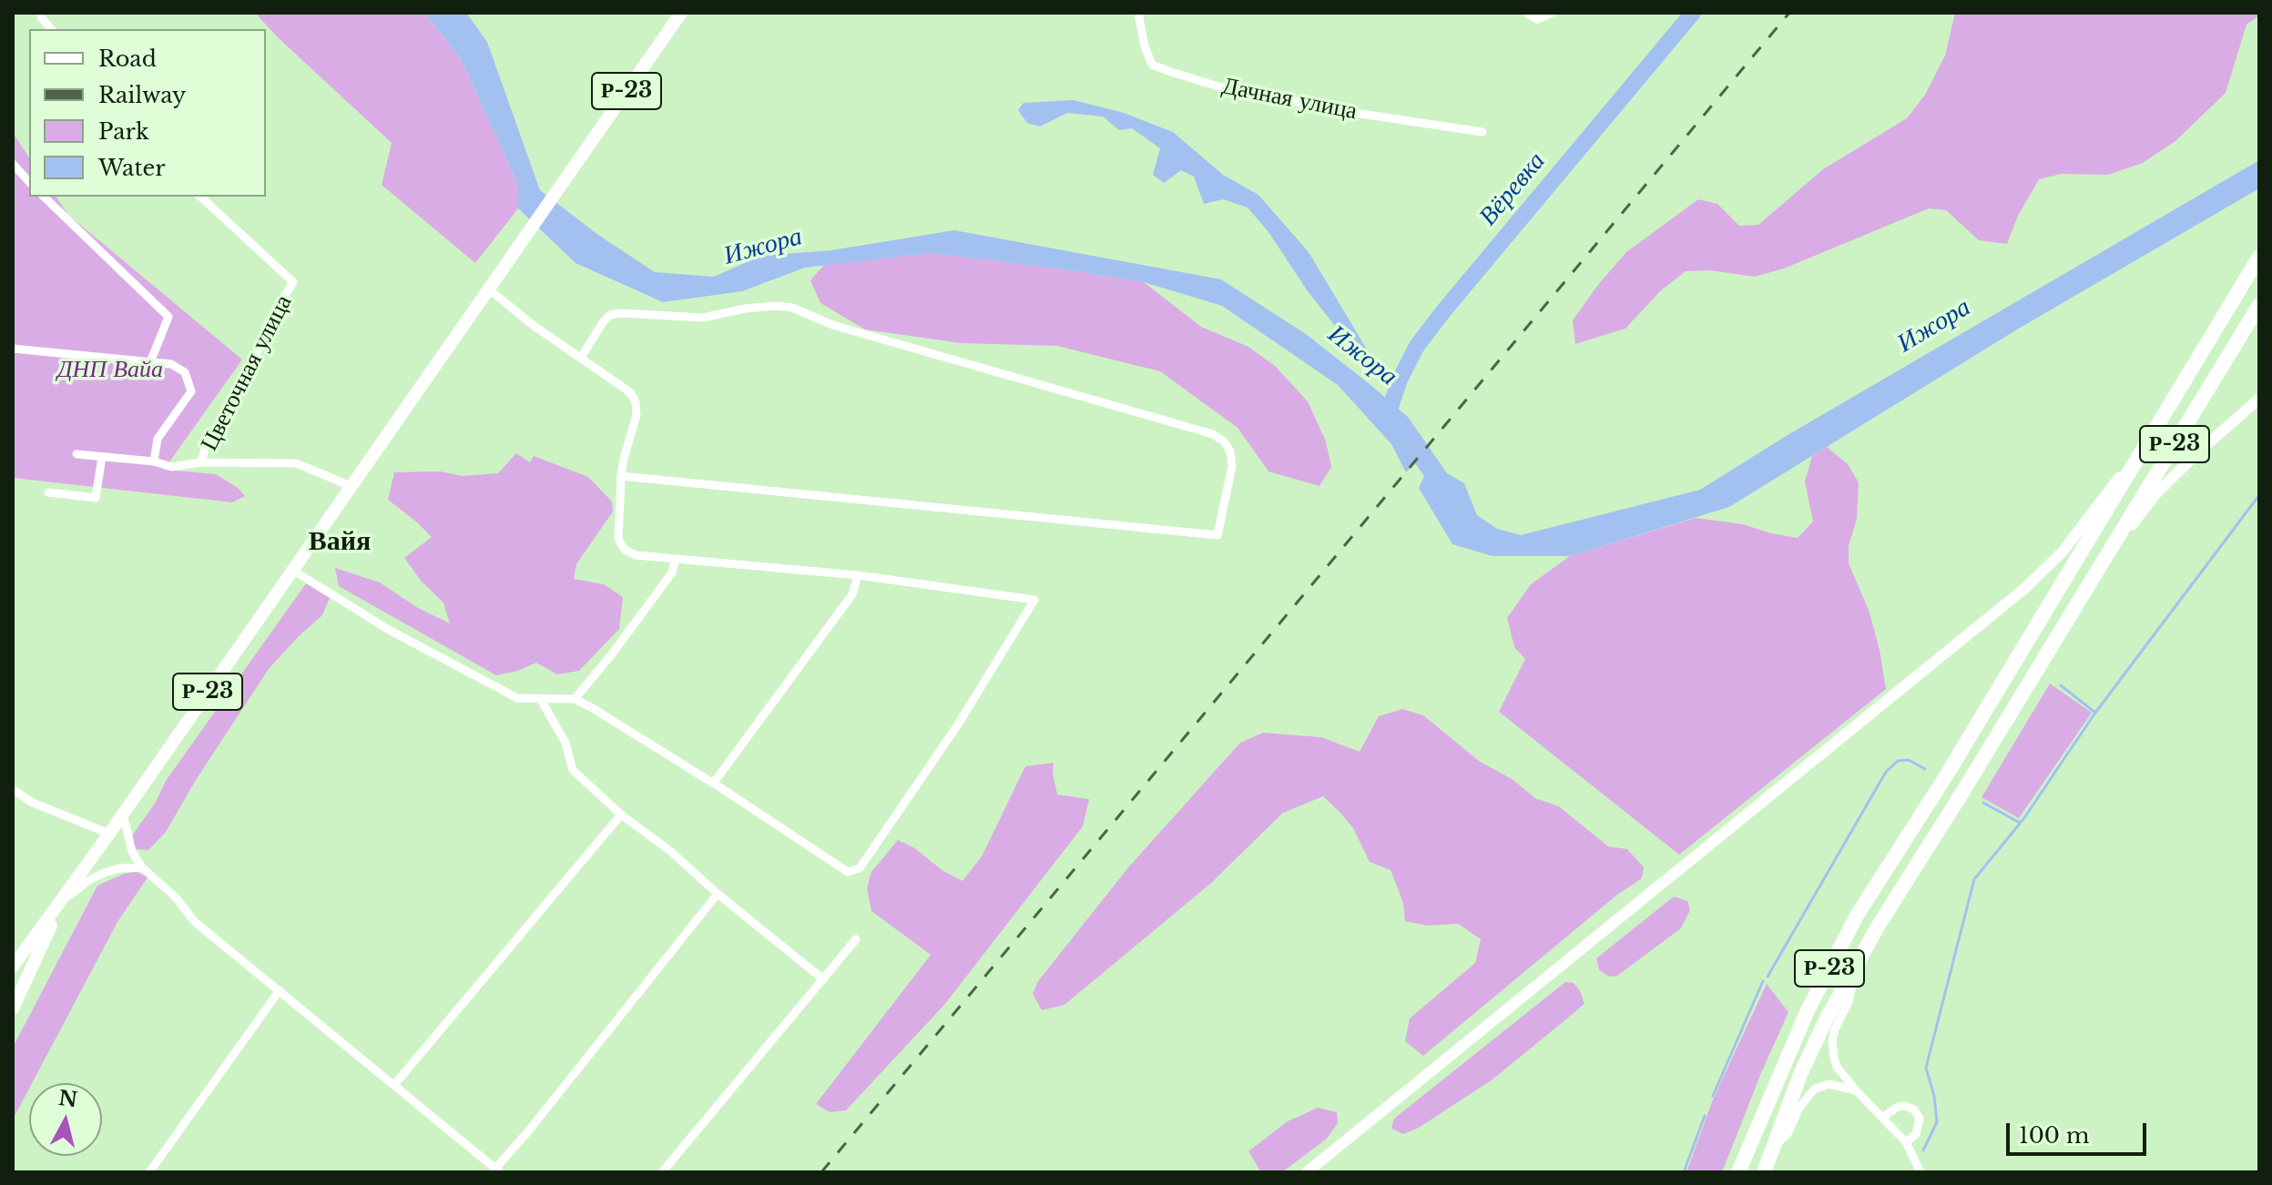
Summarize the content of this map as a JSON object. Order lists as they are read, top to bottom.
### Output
{
  "streets": {
    "highway": ["Р-23"],
    "street": ["Дачная улица", "Цветочная улица"]
  },
  "districts": ["Вайя"],
  "water": ["Вёревка", "Ижора"],
  "parks": ["ДНП Вайа"],
  "legend": [
    "Road",
    "Railway",
    "Park",
    "Water"
  ],
  "scale_bar": "100 m",
  "north": "top"
}
